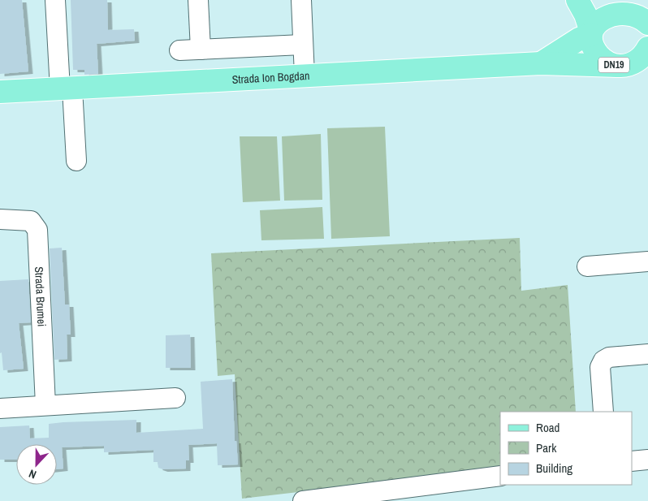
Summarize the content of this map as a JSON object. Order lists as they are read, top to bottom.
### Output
{
  "streets": {
    "main road": ["DN19", "Strada Ion Bogdan"],
    "street": ["Strada Brumei"]
  },
  "crossings": [
    ["DN19", "Strada Ion Bogdan"]
  ],
  "legend": ["Road", "Park", "Building"],
  "north": "bottom"
}
